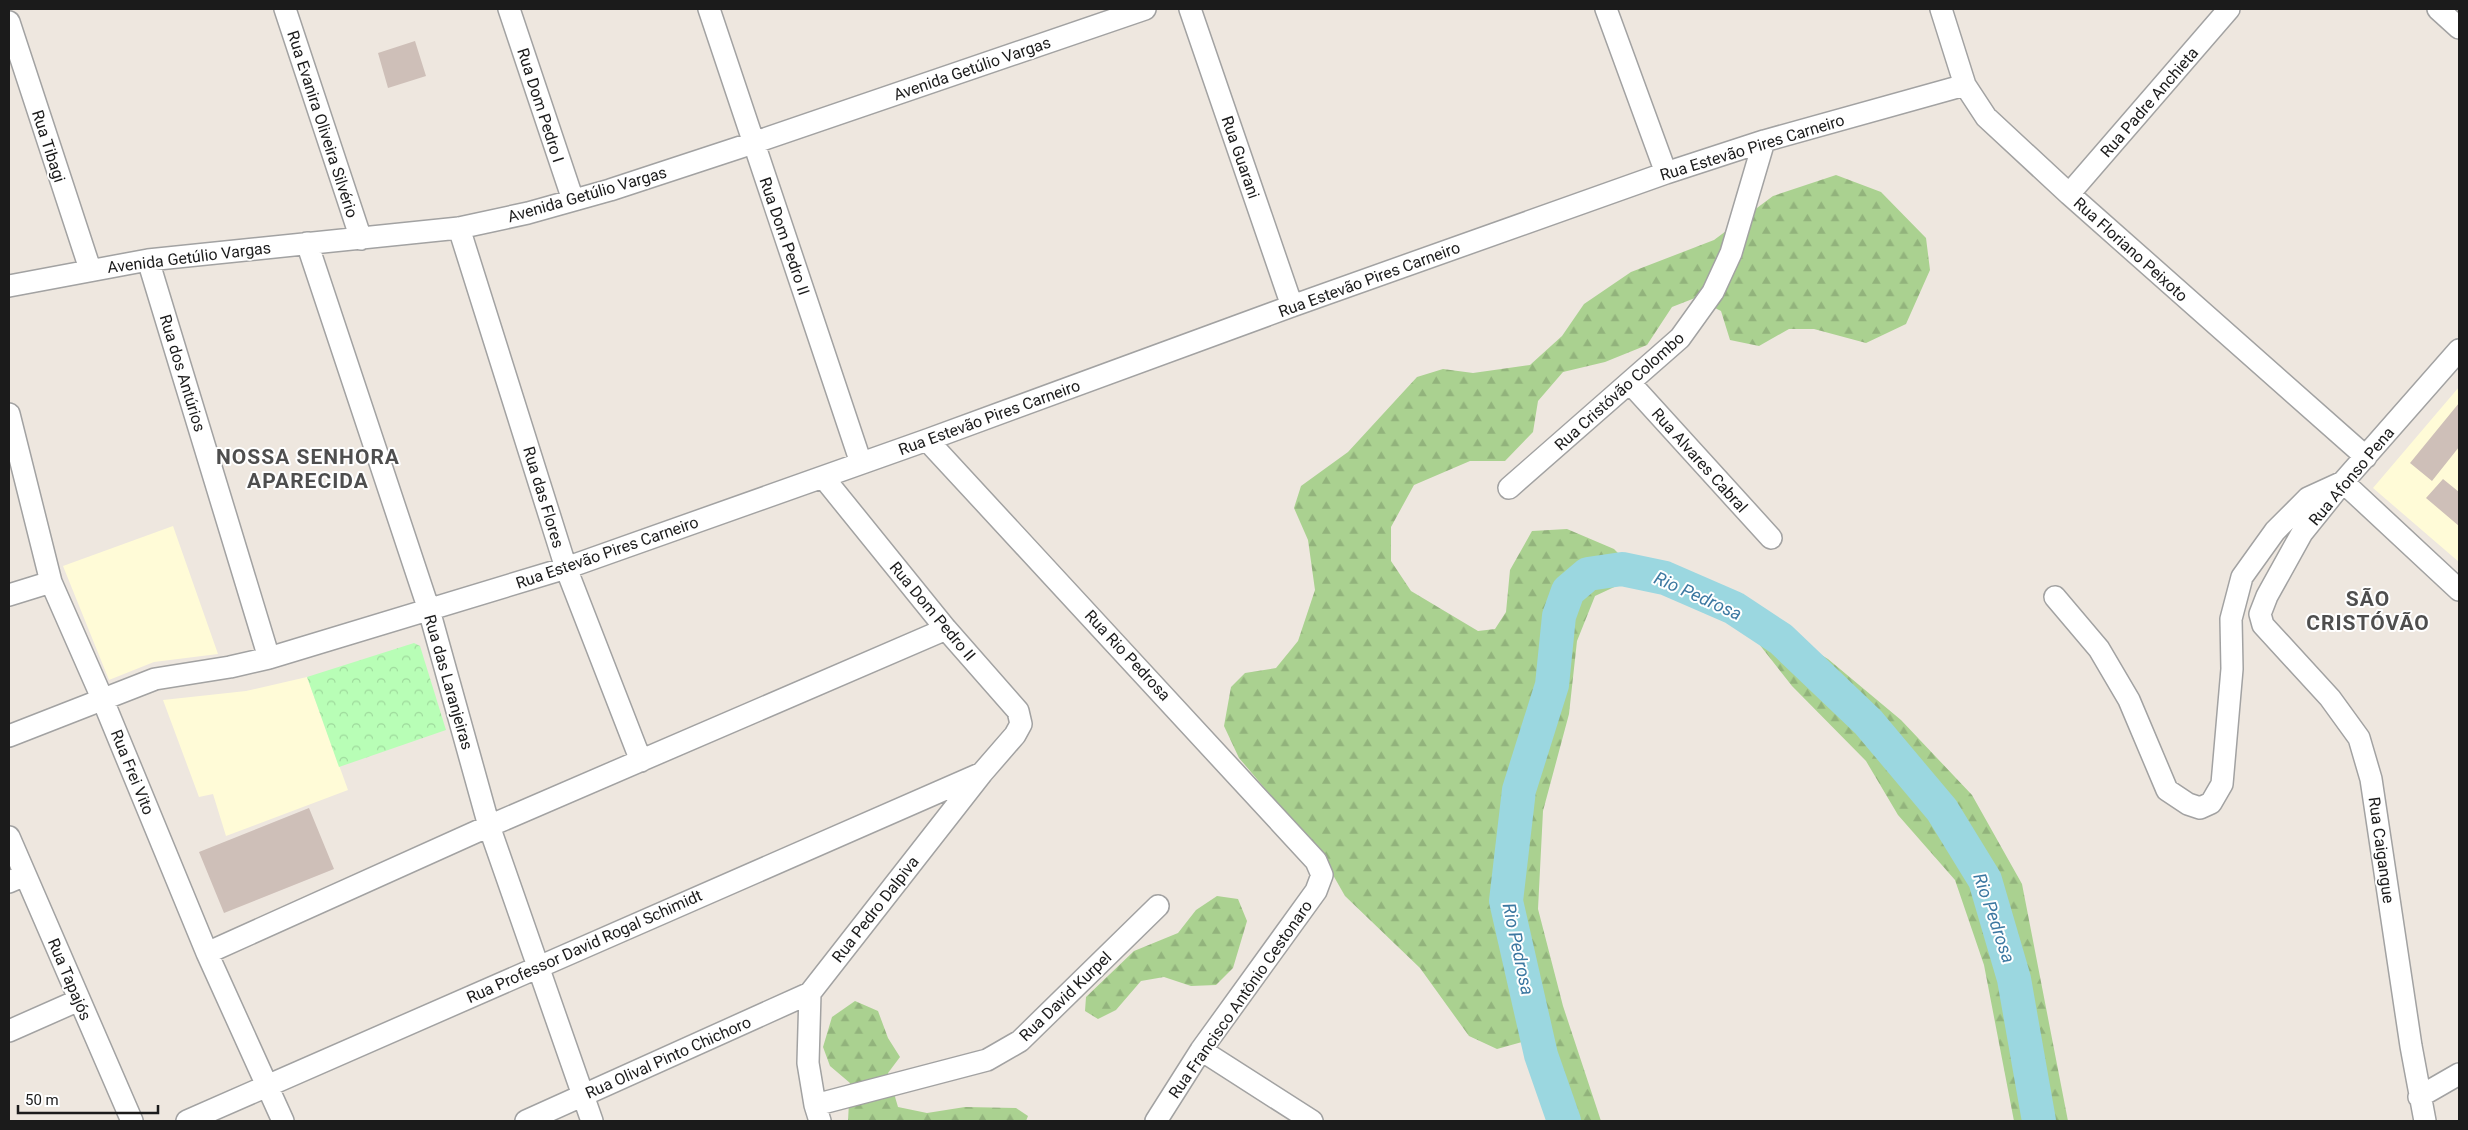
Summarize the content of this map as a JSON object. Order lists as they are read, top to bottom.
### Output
{
  "streets": {
    "street": [
      "Avenida Getúlio Vargas",
      "Rua Padre Anchieta",
      "Rua Dom Pedro I",
      "Rua Evanira Oliveira Silvério",
      "Rua Tibagi",
      "Rua Estevão Pires Carneiro",
      "Rua Guarani",
      "Rua Dom Pedro II",
      "Rua Floriano Peixoto",
      "Rua dos Antúrios",
      "Rua Cristóvão Colombo",
      "Rua Alvares Cabral",
      "Rua Afonso Pena",
      "Rua das Flores",
      "Rua Rio Pedrosa",
      "Rua das Laranjeiras",
      "Rua Frei Vito",
      "Rua Caigangue",
      "Rua Pedro Dalpiva",
      "Rua Professor David Rogal Schimidt",
      "Rua Tapajós",
      "Rua David Kurpel",
      "Rua Francisco Antônio Cestonaro",
      "Rua Olival Pinto Chichoro"
    ]
  },
  "crossings": [
    ["Avenida Getúlio Vargas", "Rua Dom Pedro I"],
    ["Avenida Getúlio Vargas", "Rua Evanira Oliveira Silvério"],
    ["Avenida Getúlio Vargas", "Rua Tibagi"],
    ["Avenida Getúlio Vargas", "Rua Dom Pedro II"],
    ["Avenida Getúlio Vargas", "Rua dos Antúrios"],
    ["Avenida Getúlio Vargas", "Rua das Flores"],
    ["Avenida Getúlio Vargas", "Rua das Laranjeiras"],
    ["Rua Padre Anchieta", "Rua Floriano Peixoto"],
    ["Rua Estevão Pires Carneiro", "Rua Guarani"],
    ["Rua Estevão Pires Carneiro", "Rua Dom Pedro II"],
    ["Rua Estevão Pires Carneiro", "Rua Floriano Peixoto"],
    ["Rua Estevão Pires Carneiro", "Rua dos Antúrios"],
    ["Rua Estevão Pires Carneiro", "Rua Cristóvão Colombo"],
    ["Rua Estevão Pires Carneiro", "Rua das Flores"],
    ["Rua Estevão Pires Carneiro", "Rua Rio Pedrosa"],
    ["Rua Estevão Pires Carneiro", "Rua das Laranjeiras"],
    ["Rua Estevão Pires Carneiro", "Rua Frei Vito"],
    ["Rua Dom Pedro II", "Rua Pedro Dalpiva"],
    ["Rua Floriano Peixoto", "Rua Afonso Pena"],
    ["Rua Cristóvão Colombo", "Rua Alvares Cabral"],
    ["Rua Afonso Pena", "Rua Caigangue"],
    ["Rua Rio Pedrosa", "Rua Francisco Antônio Cestonaro"],
    ["Rua das Laranjeiras", "Rua Professor David Rogal Schimidt"],
    ["Rua das Laranjeiras", "Rua Olival Pinto Chichoro"],
    ["Rua Frei Vito", "Rua Professor David Rogal Schimidt"],
    ["Rua Pedro Dalpiva", "Rua Professor David Rogal Schimidt"],
    ["Rua Pedro Dalpiva", "Rua Olival Pinto Chichoro"]
  ],
  "districts": ["NOSSA SENHORA APARECIDA", "SÃO CRISTÓVÃO"],
  "water": ["Rio Pedrosa"],
  "scale_bar": "50 m"
}
